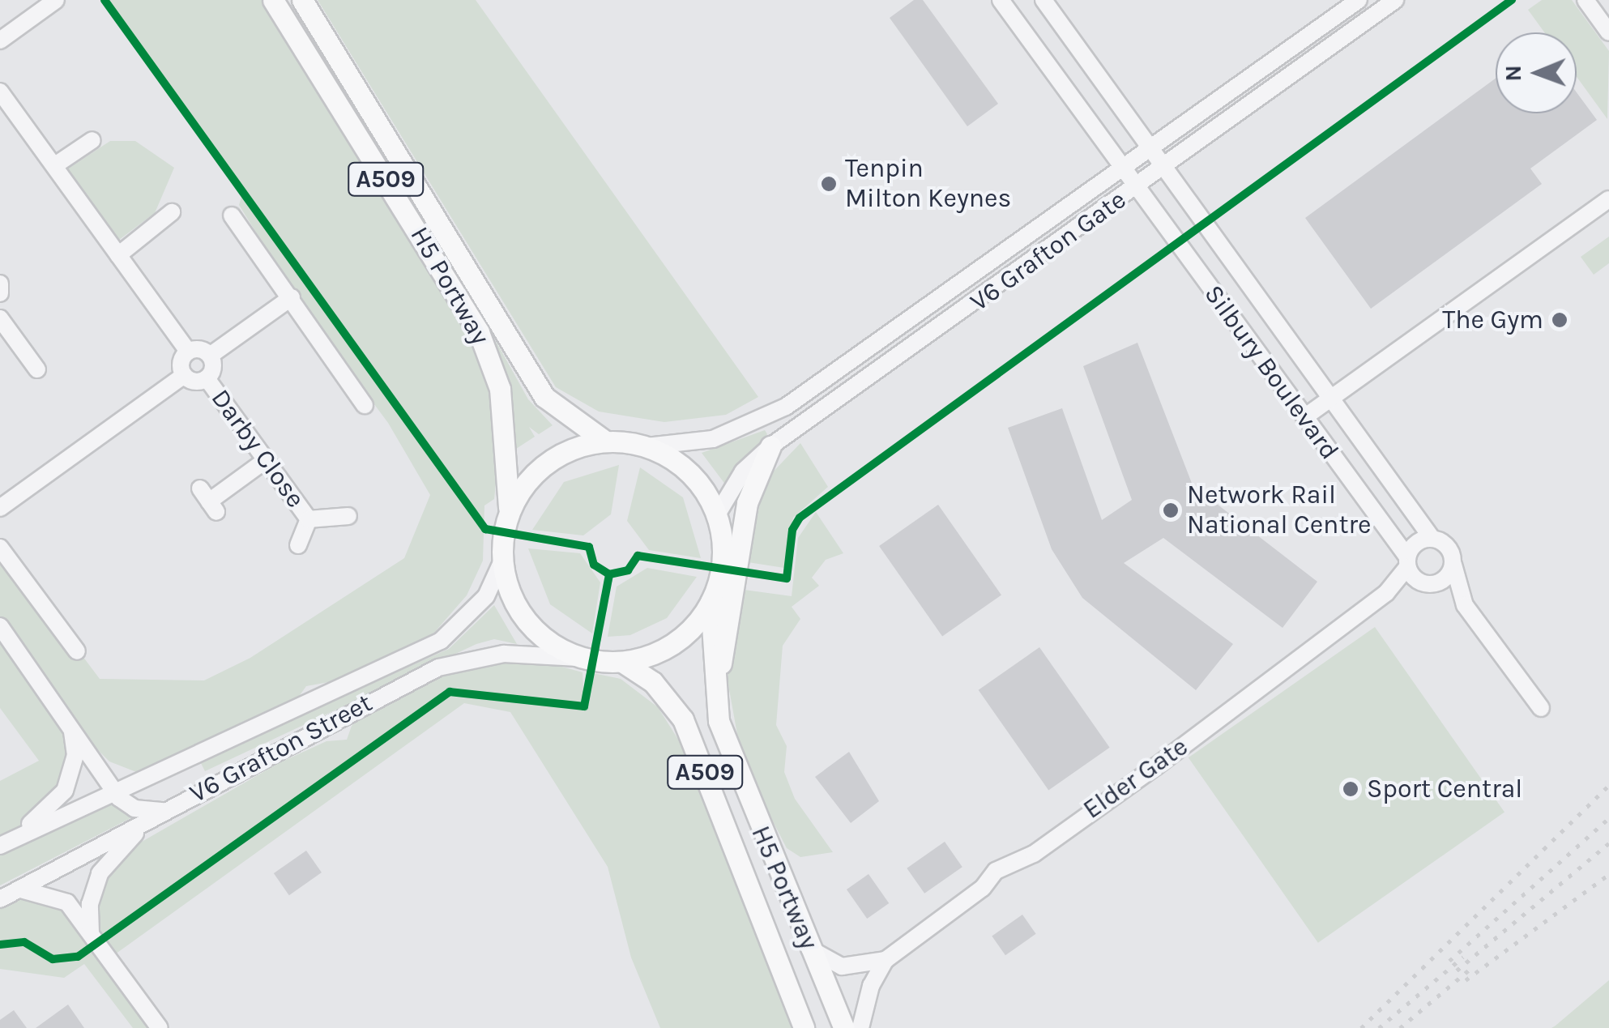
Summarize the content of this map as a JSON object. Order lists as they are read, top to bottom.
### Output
{
  "streets": {
    "main road": ["A509", "H5 Portway"],
    "street": [
      "V6 Grafton Gate",
      "Silbury Boulevard",
      "Darby Close",
      "V6 Grafton Street",
      "Elder Gate"
    ]
  },
  "crossings": [
    ["A509", "V6 Grafton Gate"],
    ["A509", "H5 Portway"],
    ["A509", "V6 Grafton Street"],
    ["V6 Grafton Gate", "H5 Portway"],
    ["V6 Grafton Gate", "Silbury Boulevard"],
    ["V6 Grafton Gate", "V6 Grafton Street"],
    ["H5 Portway", "V6 Grafton Street"],
    ["H5 Portway", "Elder Gate"],
    ["Silbury Boulevard", "Elder Gate"]
  ],
  "places": [
    "Tenpin Milton Keynes",
    "The Gym",
    "Network Rail National Centre",
    "Sport Central"
  ],
  "north": "left"
}
